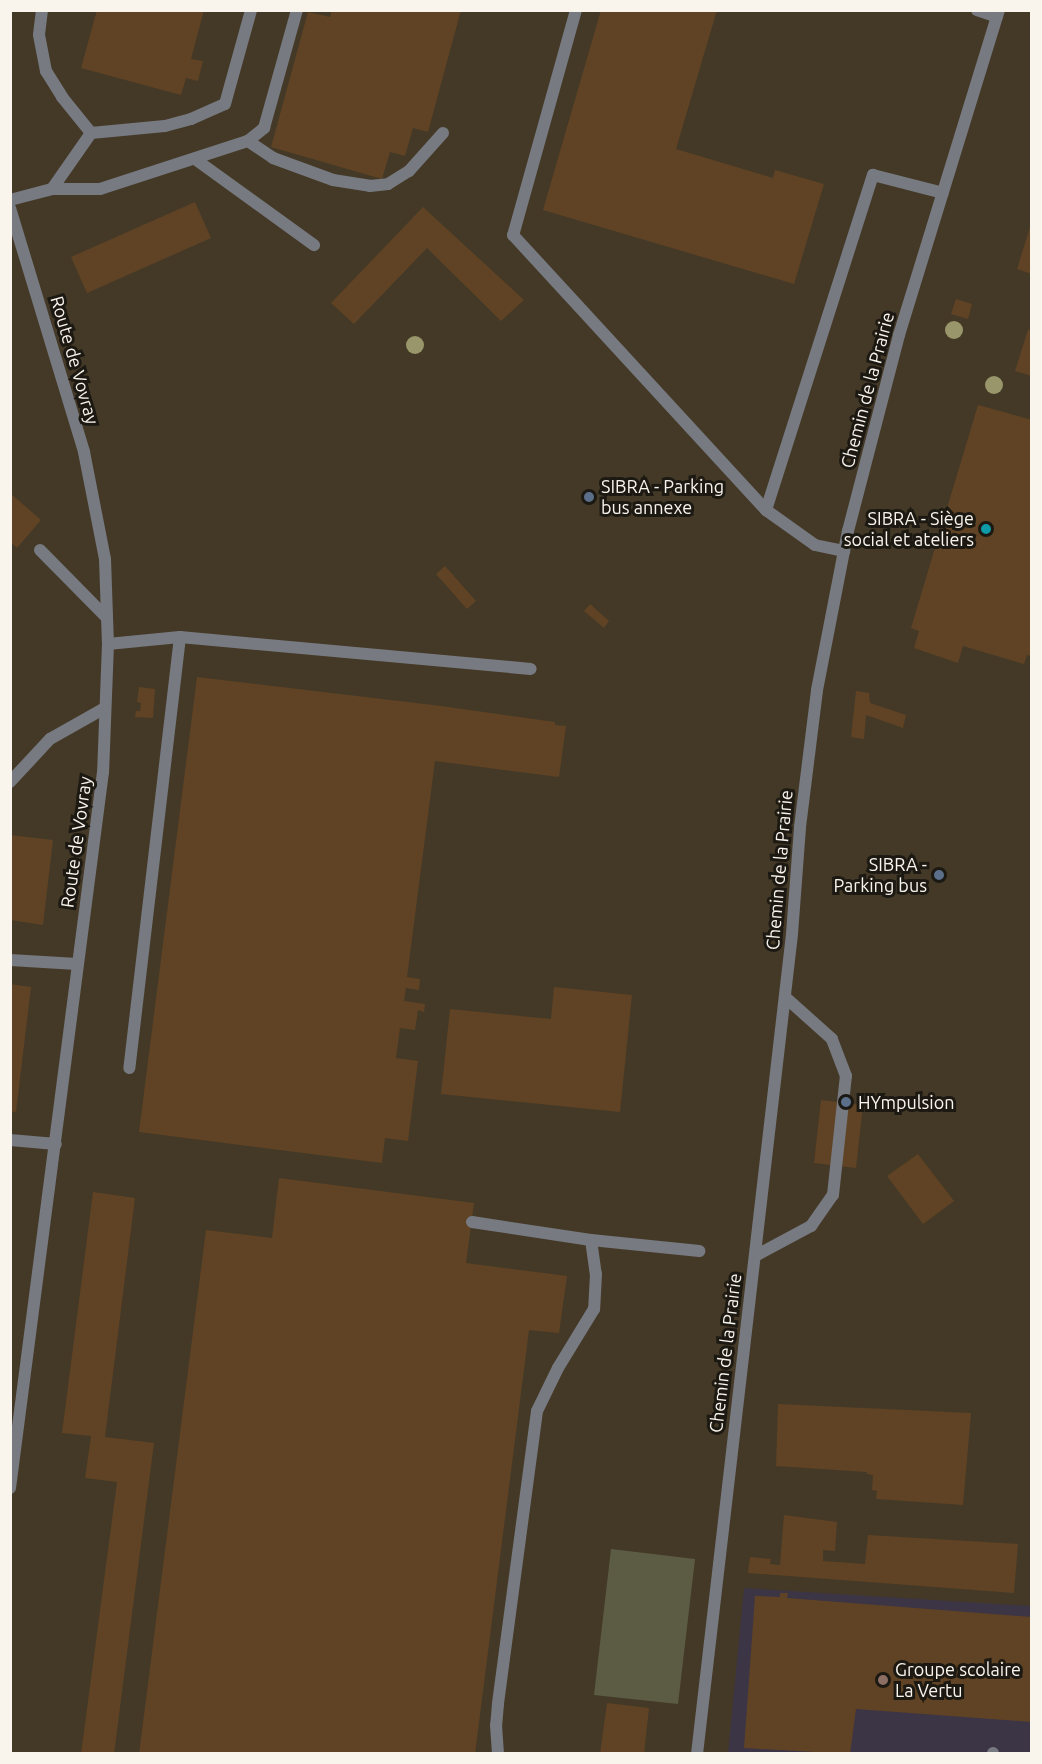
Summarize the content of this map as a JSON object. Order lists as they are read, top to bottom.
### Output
{
  "streets": {
    "street": ["Route de Vovray", "Chemin de la Prairie"]
  },
  "places": [
    "SIBRA - Parking bus annexe",
    "SIBRA - Siège social et ateliers",
    "SIBRA - Parking bus",
    "HYmpulsion",
    "Groupe scolaire La Vertu"
  ]
}
